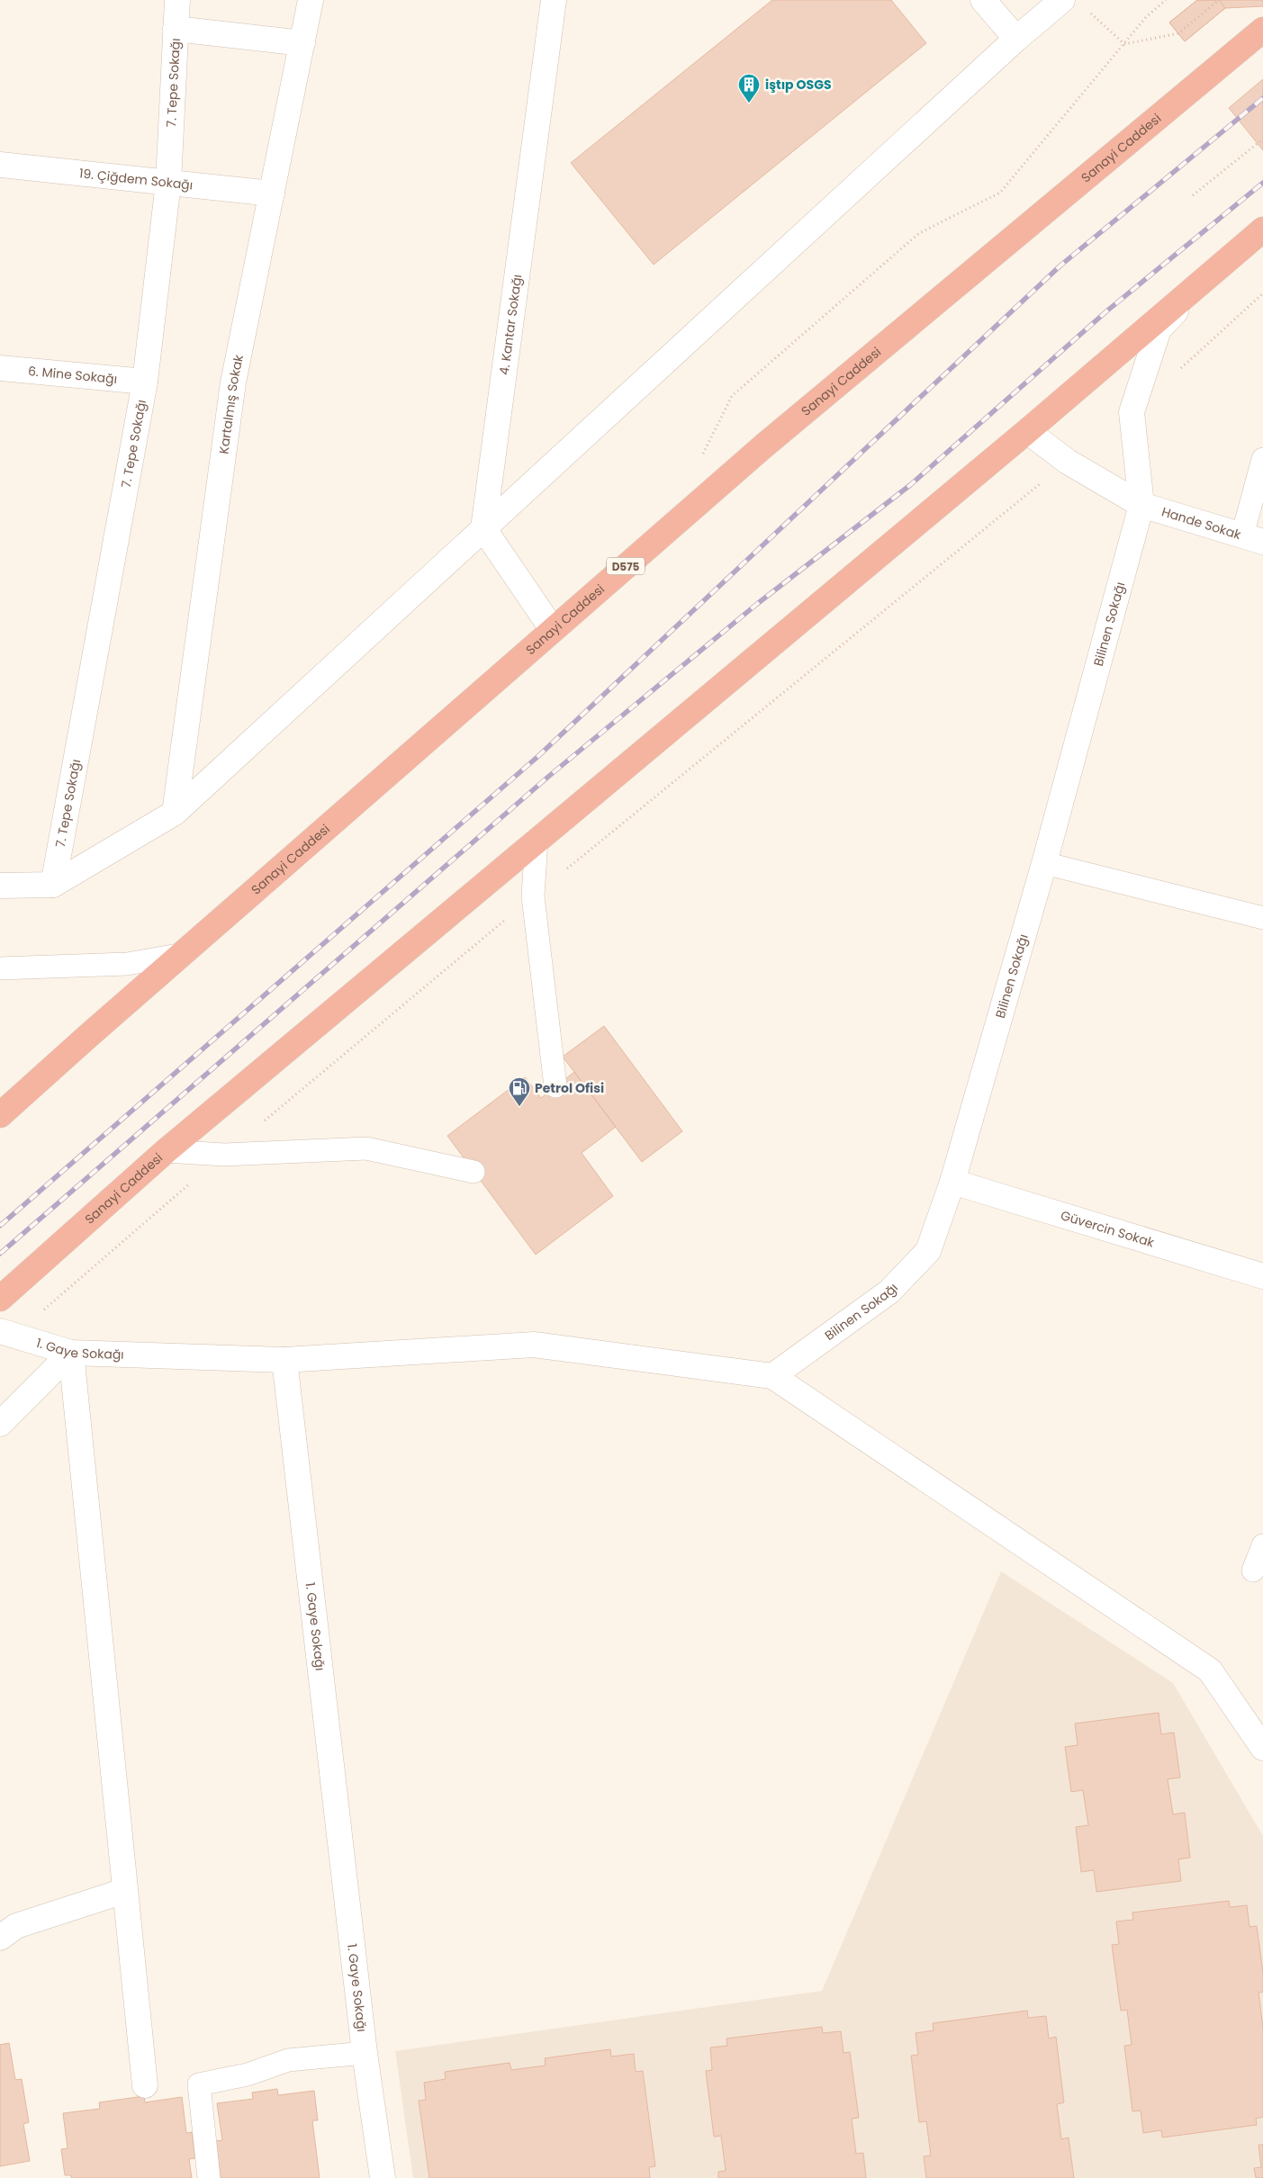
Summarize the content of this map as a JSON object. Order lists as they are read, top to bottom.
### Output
{
  "streets": {
    "highway": ["Sanayi Caddesi", "D575"],
    "street": [
      "7. Tepe Sokağı",
      "19. Çiğdem Sokağı",
      "4. Kantar Sokağı",
      "6. Mine Sokağı",
      "Kartalmış Sokak",
      "Hande Sokak",
      "Bilinen Sokağı",
      "Güvercin Sokak",
      "1. Gaye Sokağı"
    ]
  },
  "crossings": [
    ["7. Tepe Sokağı", "19. Çiğdem Sokağı"],
    ["7. Tepe Sokağı", "6. Mine Sokağı"],
    ["Sanayi Caddesi", "Hande Sokak"],
    ["19. Çiğdem Sokağı", "Kartalmış Sokak"],
    ["Hande Sokak", "Bilinen Sokağı"],
    ["Bilinen Sokağı", "Güvercin Sokak"]
  ],
  "places": {
    "building": ["iştıp OSGS"],
    "fuel station": ["Petrol Ofisi"]
  }
}
